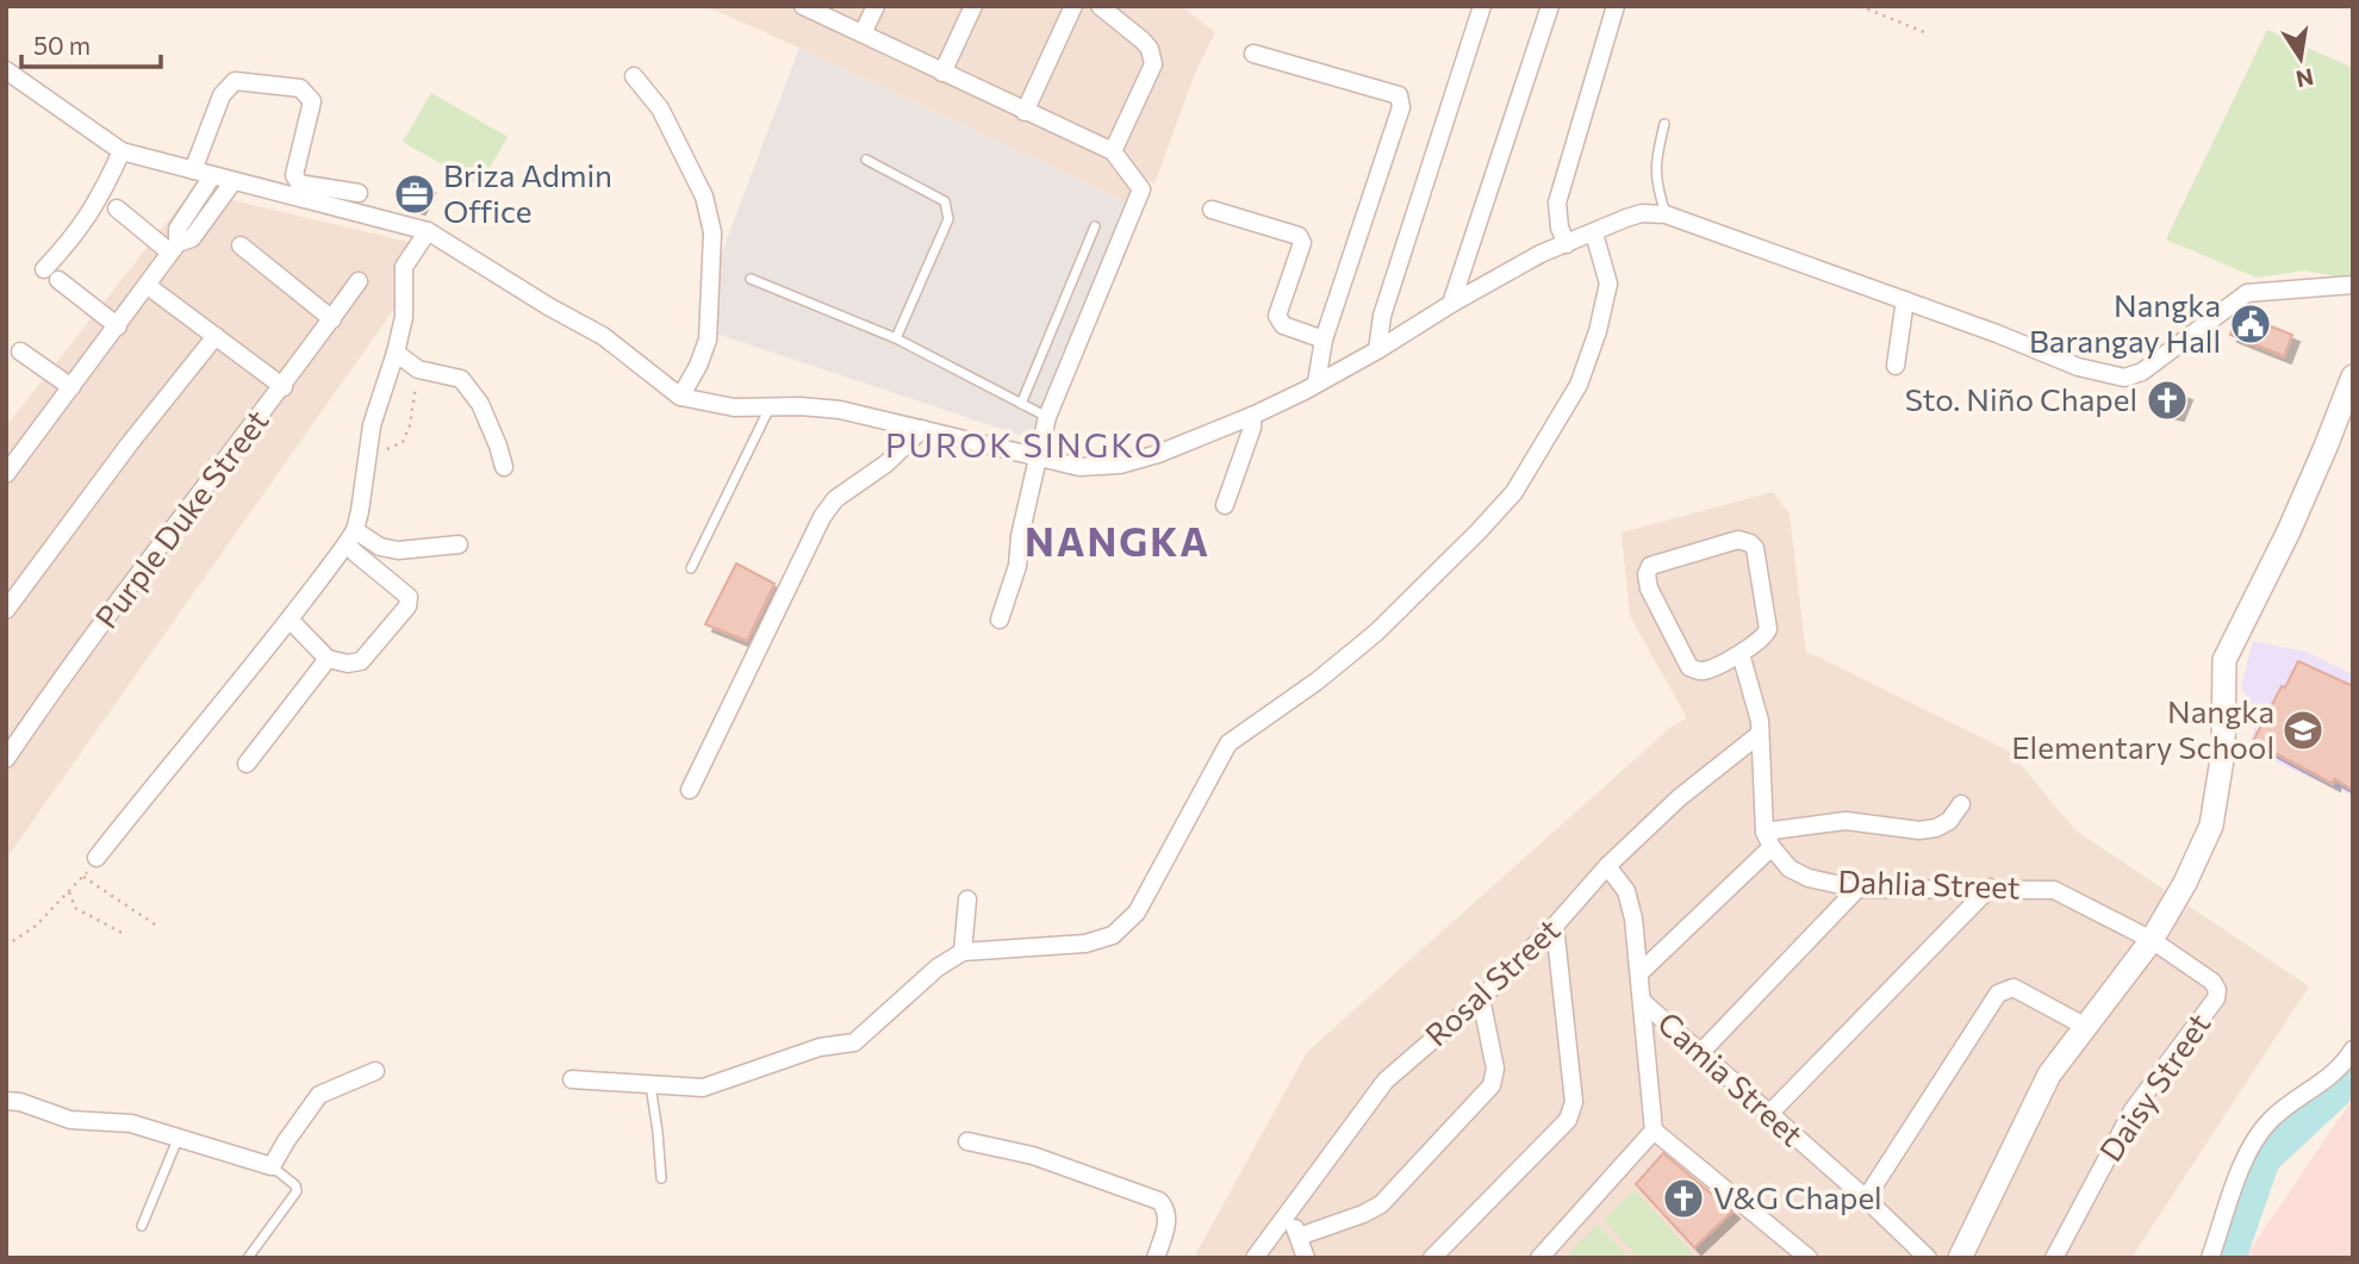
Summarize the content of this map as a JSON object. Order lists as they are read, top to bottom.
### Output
{
  "streets": {
    "street": [
      "Purple Duke Street",
      "Dahlia Street",
      "Rosal Street",
      "Camia Street",
      "Daisy Street"
    ]
  },
  "crossings": [
    ["Dahlia Street", "Daisy Street"]
  ],
  "districts": ["PUROK SINGKO", "NANGKA"],
  "places": {
    "office": ["Briza Admin Office"],
    "public building": ["Nangka Barangay Hall"],
    "church": ["Sto. Niño Chapel", "V&G Chapel"],
    "school or university": ["Nangka Elementary School"]
  },
  "scale_bar": "50 m",
  "north": "bottom"
}
